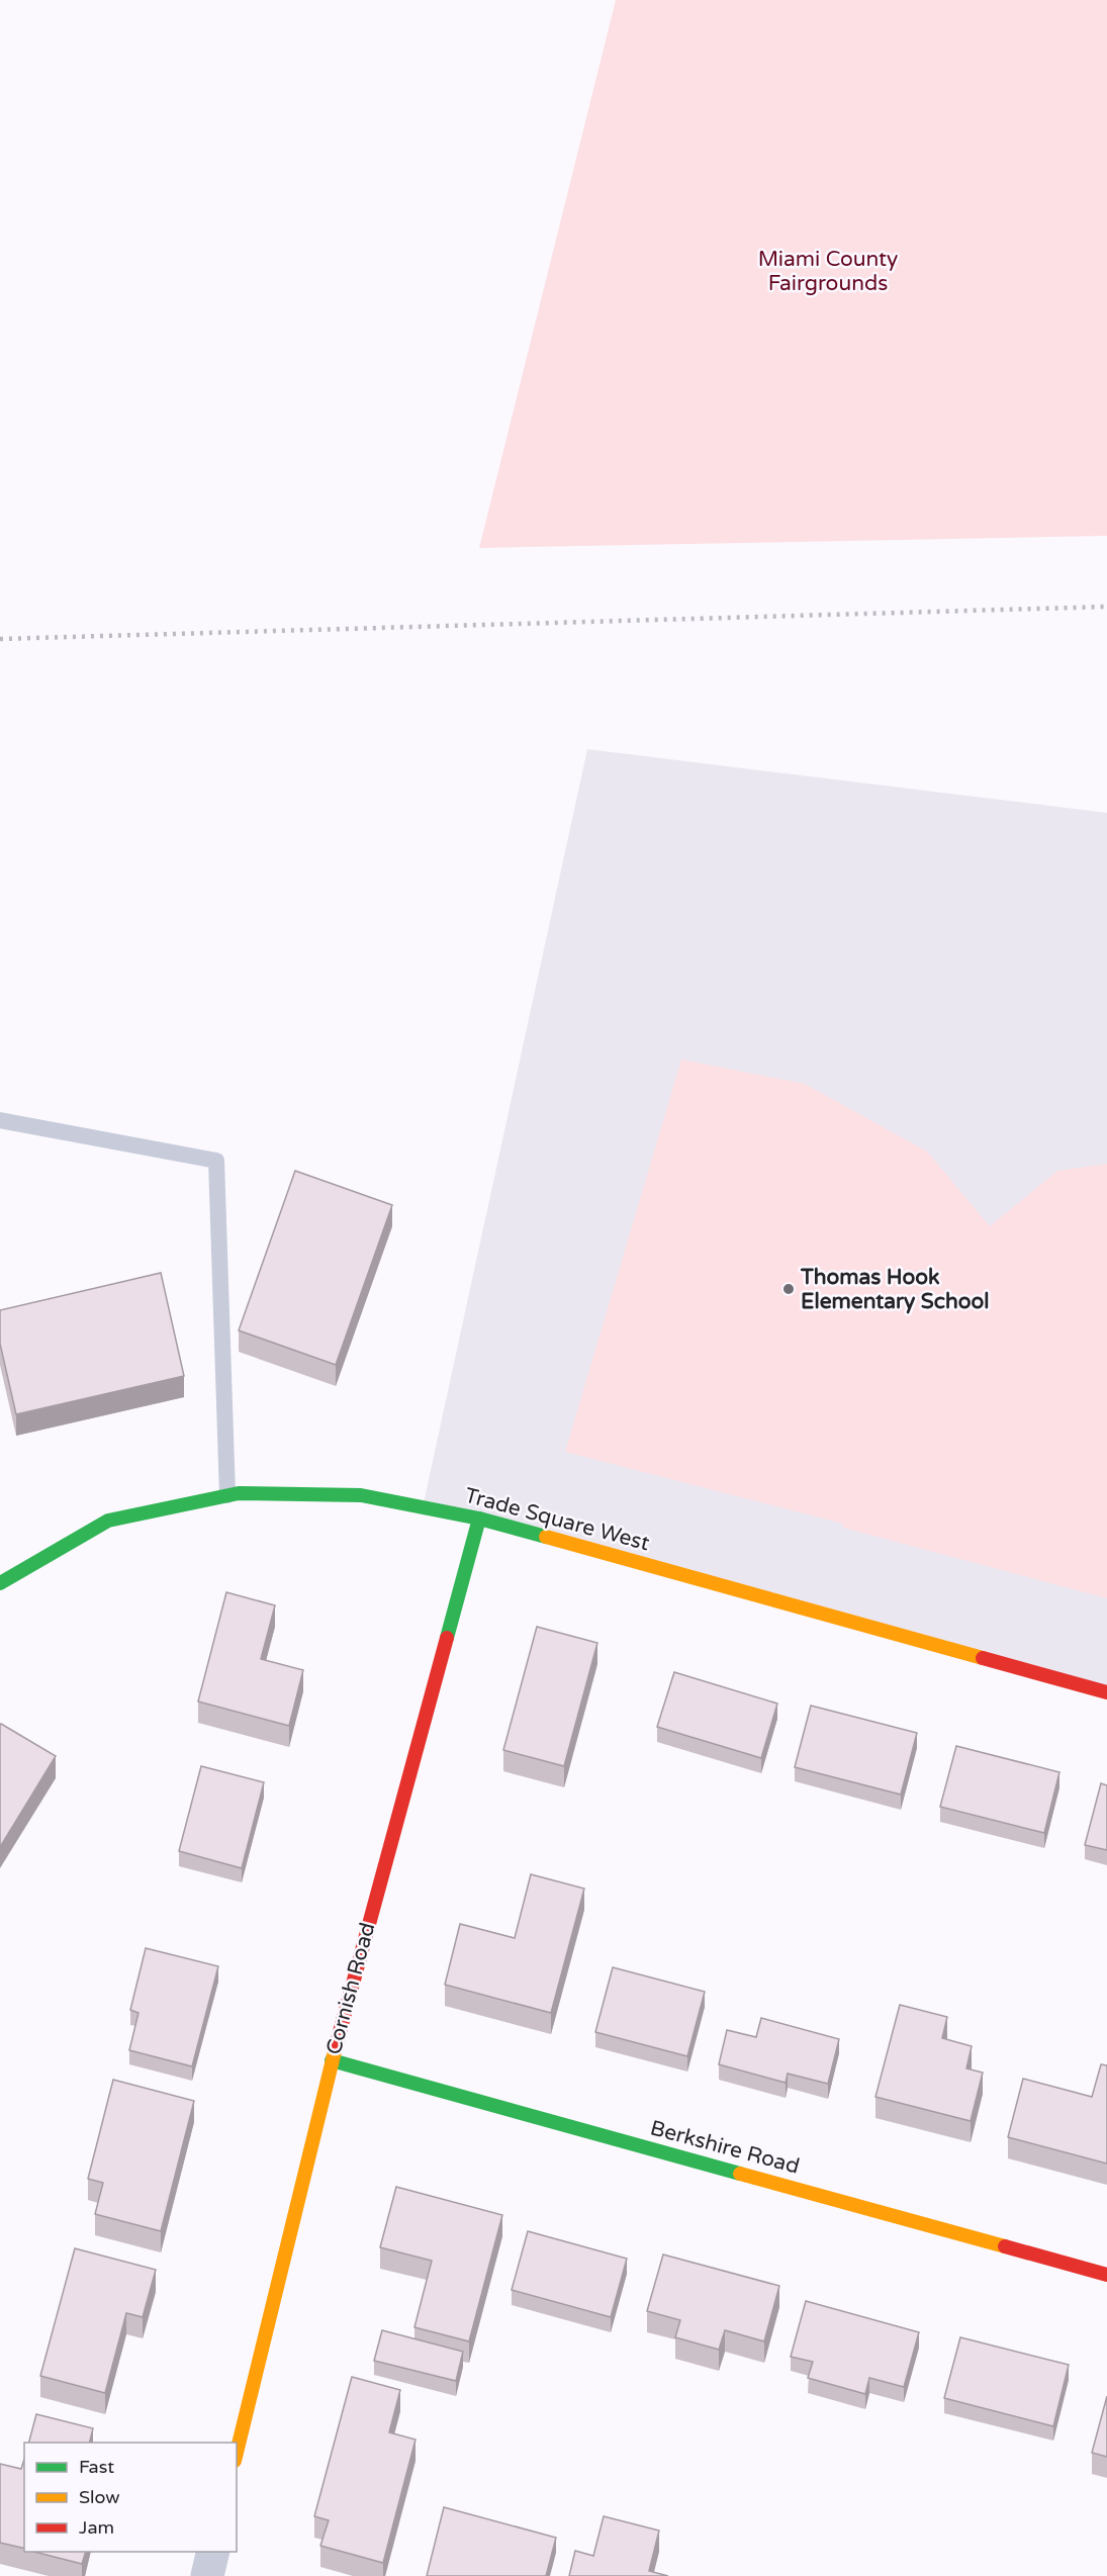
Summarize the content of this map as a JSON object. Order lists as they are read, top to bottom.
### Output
{
  "streets": {
    "street": ["Trade Square West", "Cornish Road", "Berkshire Road"]
  },
  "crossings": [
    ["Trade Square West", "Cornish Road"],
    ["Cornish Road", "Berkshire Road"]
  ],
  "parks": ["Miami County Fairgrounds"],
  "places": ["Thomas Hook Elementary School"],
  "legend": ["Fast", "Slow", "Jam"]
}
